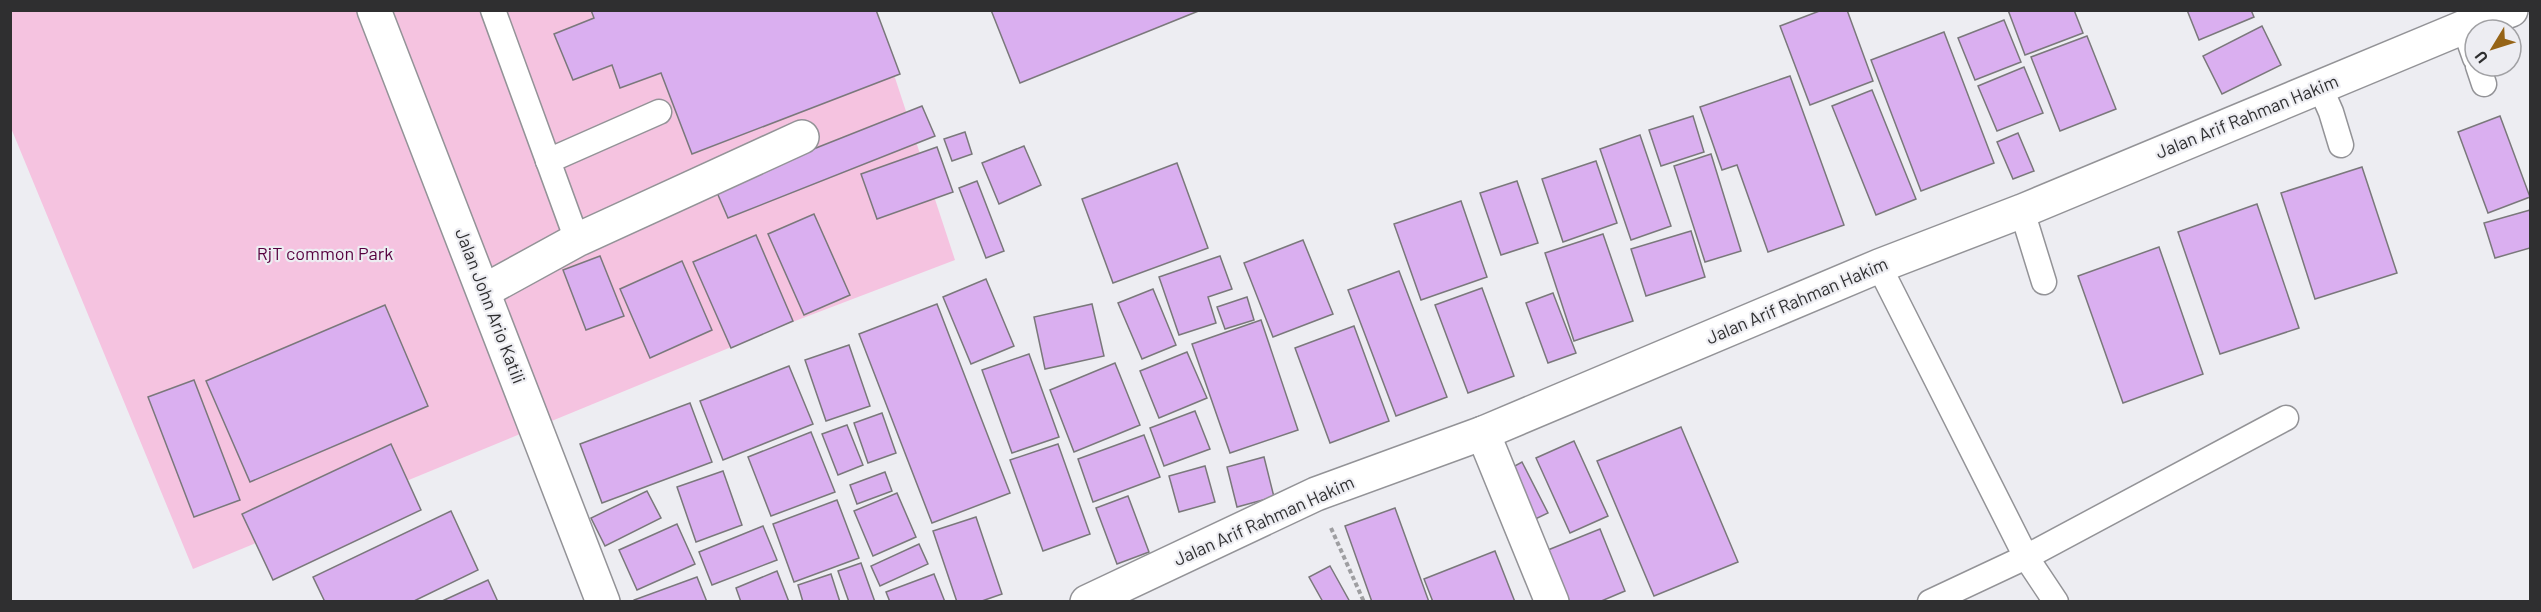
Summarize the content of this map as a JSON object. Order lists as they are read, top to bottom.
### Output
{
  "streets": {
    "street": ["Jalan Arif Rahman Hakim", "Jalan John Ario Katili"]
  },
  "parks": ["RjT common Park"],
  "north": "bottom left"
}
